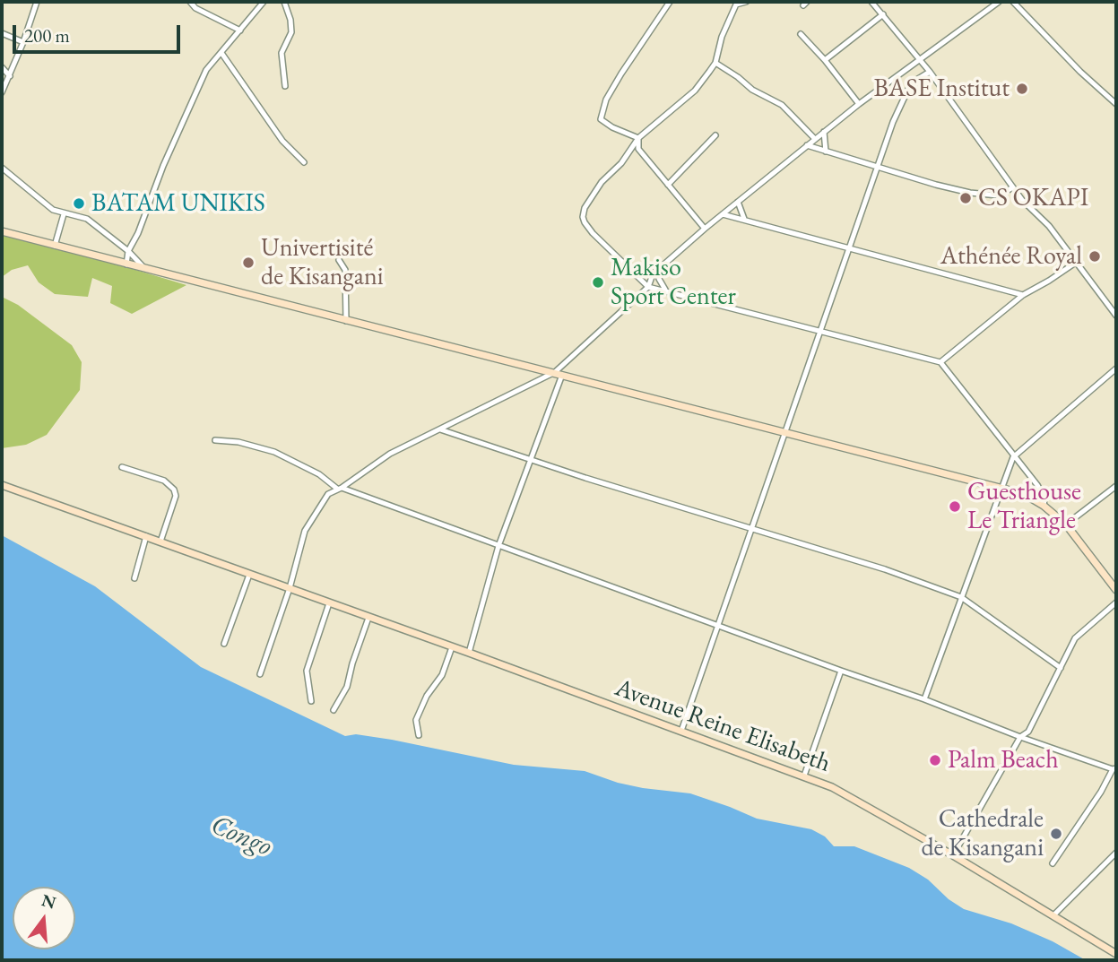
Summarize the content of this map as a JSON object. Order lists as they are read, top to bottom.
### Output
{
  "streets": {
    "street": ["Avenue Reine Elisabeth"]
  },
  "water": ["Congo"],
  "places": [
    "BASE Institut",
    "CS OKAPI",
    "BATAM UNIKIS",
    "Athénée Royal",
    "Univertisité de Kisangani",
    "Makiso Sport Center",
    "Guesthouse Le Triangle",
    "Palm Beach",
    "Cathedrale de Kisangani"
  ],
  "scale_bar": "200 m",
  "north": "top"
}
